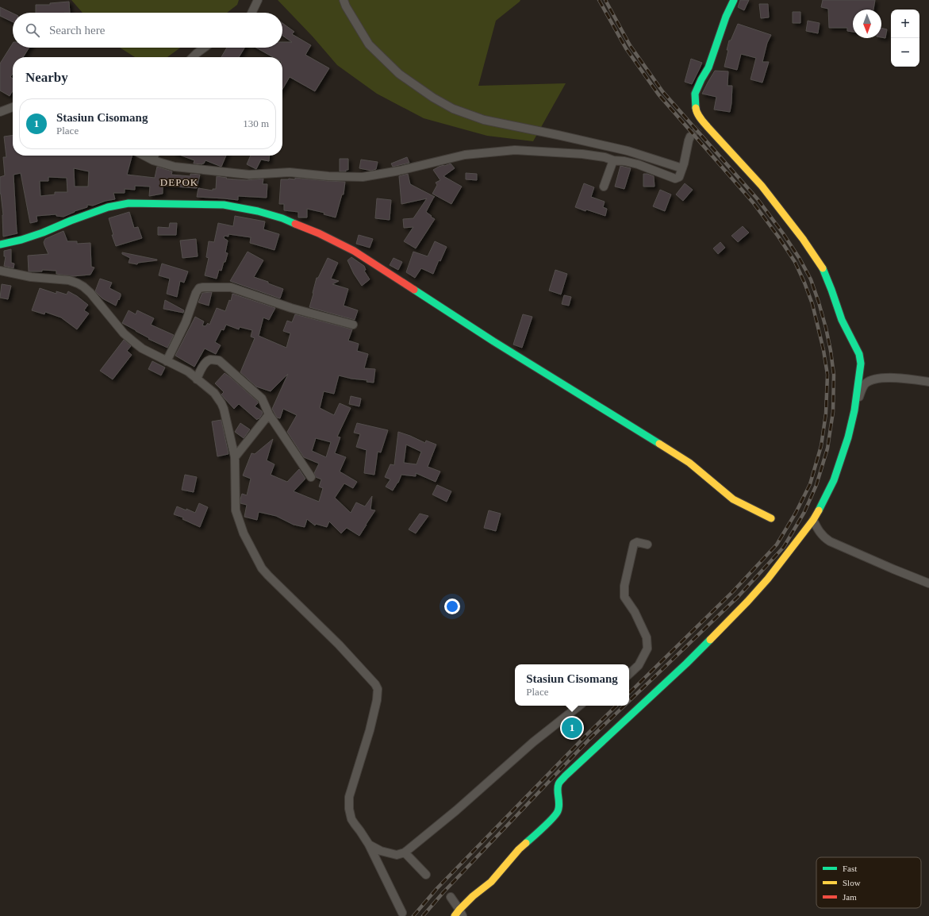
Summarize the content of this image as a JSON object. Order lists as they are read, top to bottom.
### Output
{
  "districts": ["DEPOK"],
  "legend": ["Fast", "Slow", "Jam"],
  "north": "bottom",
  "page": {
    "map_buttons": ["+", "−"],
    "search": "Search here",
    "heading": "Nearby",
    "list": [
      {
        "mark": "1",
        "name": "Stasiun Cisomang",
        "note": "Place",
        "value": "130 m"
      }
    ],
    "popup": ["Stasiun Cisomang", "Place"],
    "pins": "1"
  }
}
